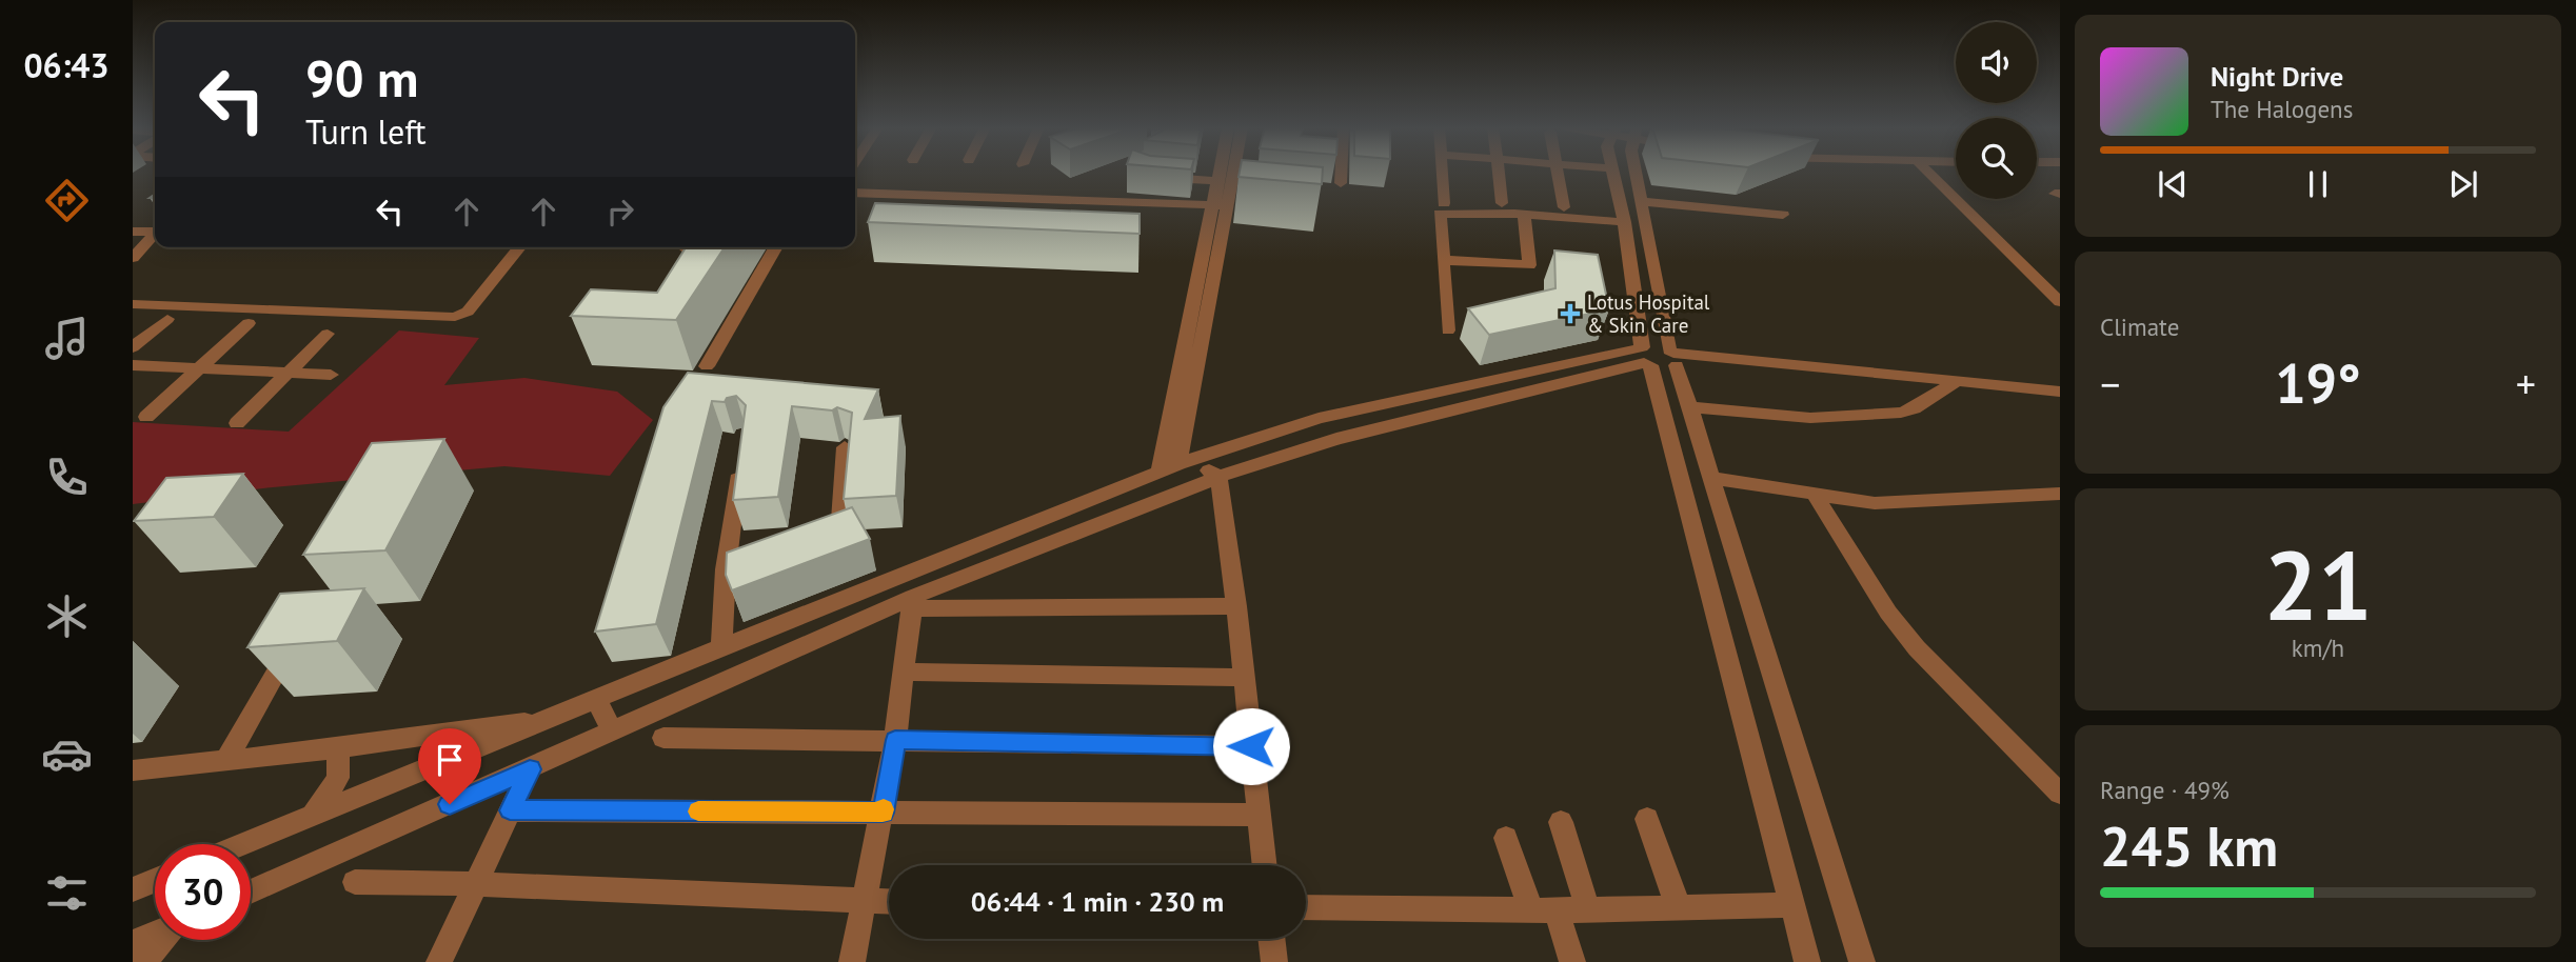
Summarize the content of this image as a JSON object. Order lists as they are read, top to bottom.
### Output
{
  "places": {
    "health": ["Lotus Hospital & Skin Care"]
  },
  "page": {
    "tabs": "06:43",
    "turn": ["90 m", "Turn left"],
    "song": ["Night Drive", "The Halogens"],
    "tile": [
      "Climate",
      ["21", "km/h"],
      ["Range · 49%", "245 km"]
    ],
    "heat": ["−", "19°", "+"],
    "limit": "30",
    "trip": "06:44 · 1 min · 230 m"
  }
}
